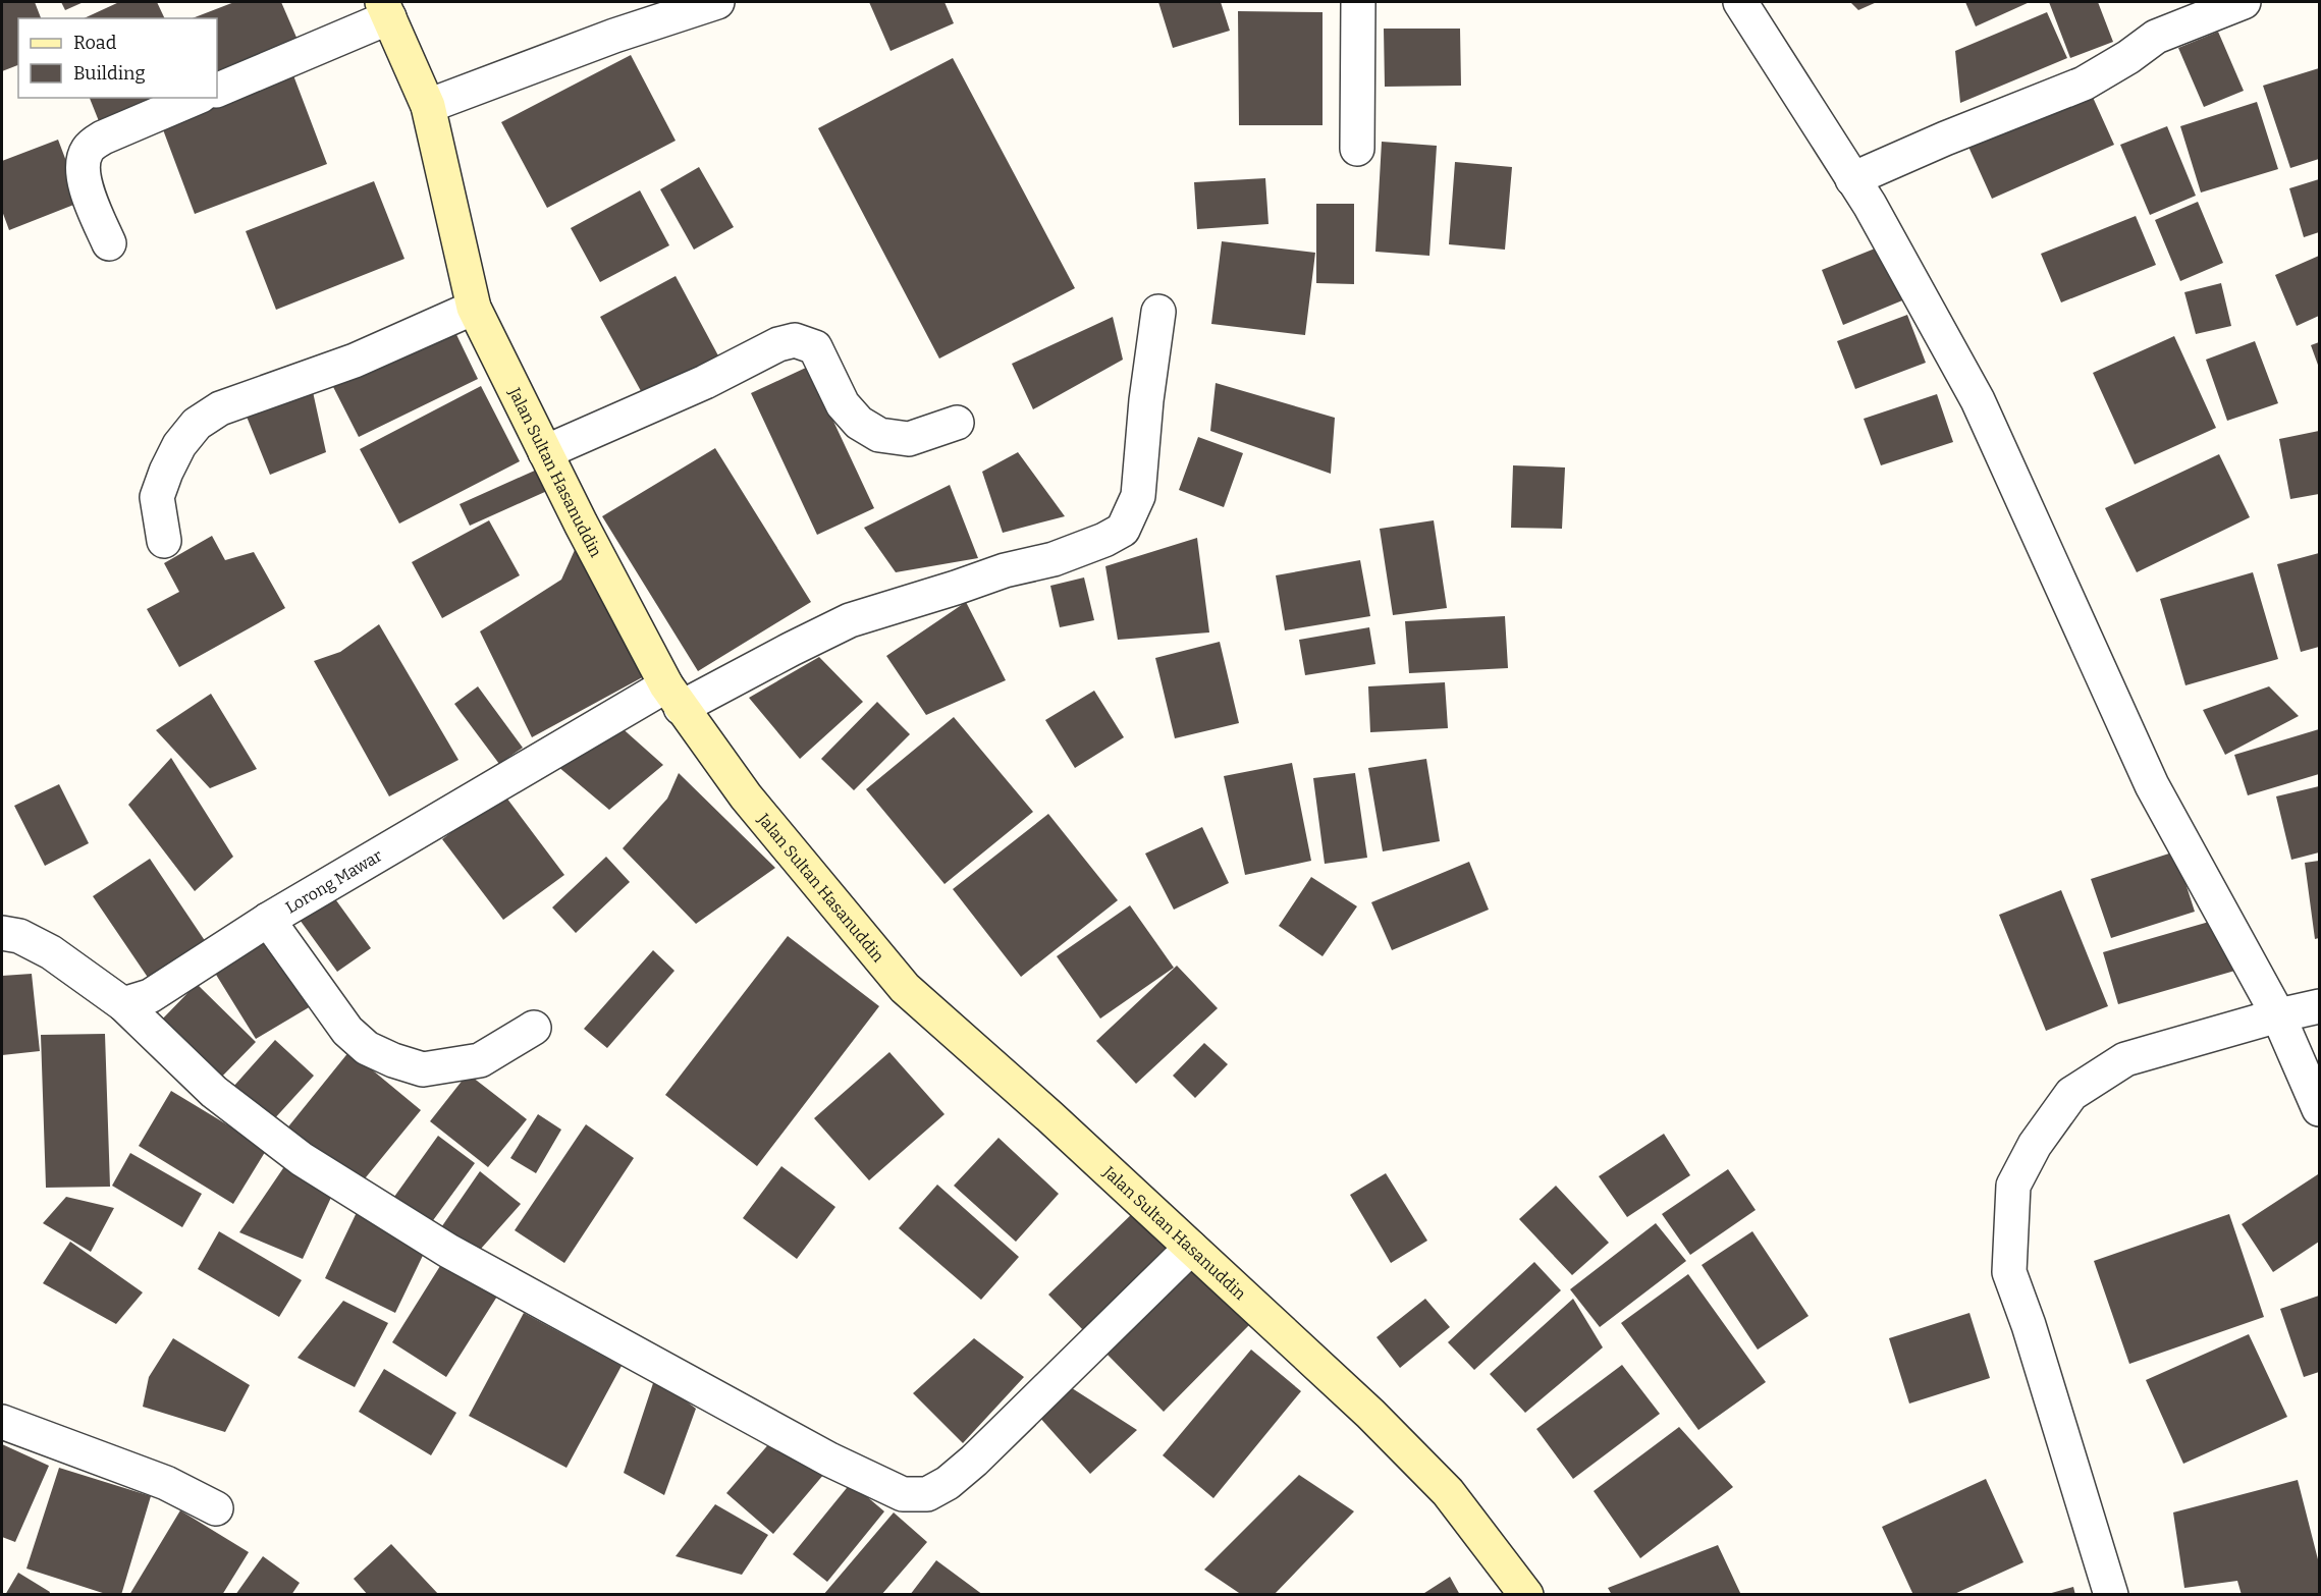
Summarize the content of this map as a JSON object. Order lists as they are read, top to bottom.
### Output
{
  "streets": {
    "main road": ["Jalan Sultan Hasanuddin"],
    "street": ["Lorong Mawar"]
  },
  "crossings": [
    ["Jalan Sultan Hasanuddin", "Lorong Mawar"]
  ],
  "legend": ["Road", "Building"]
}
